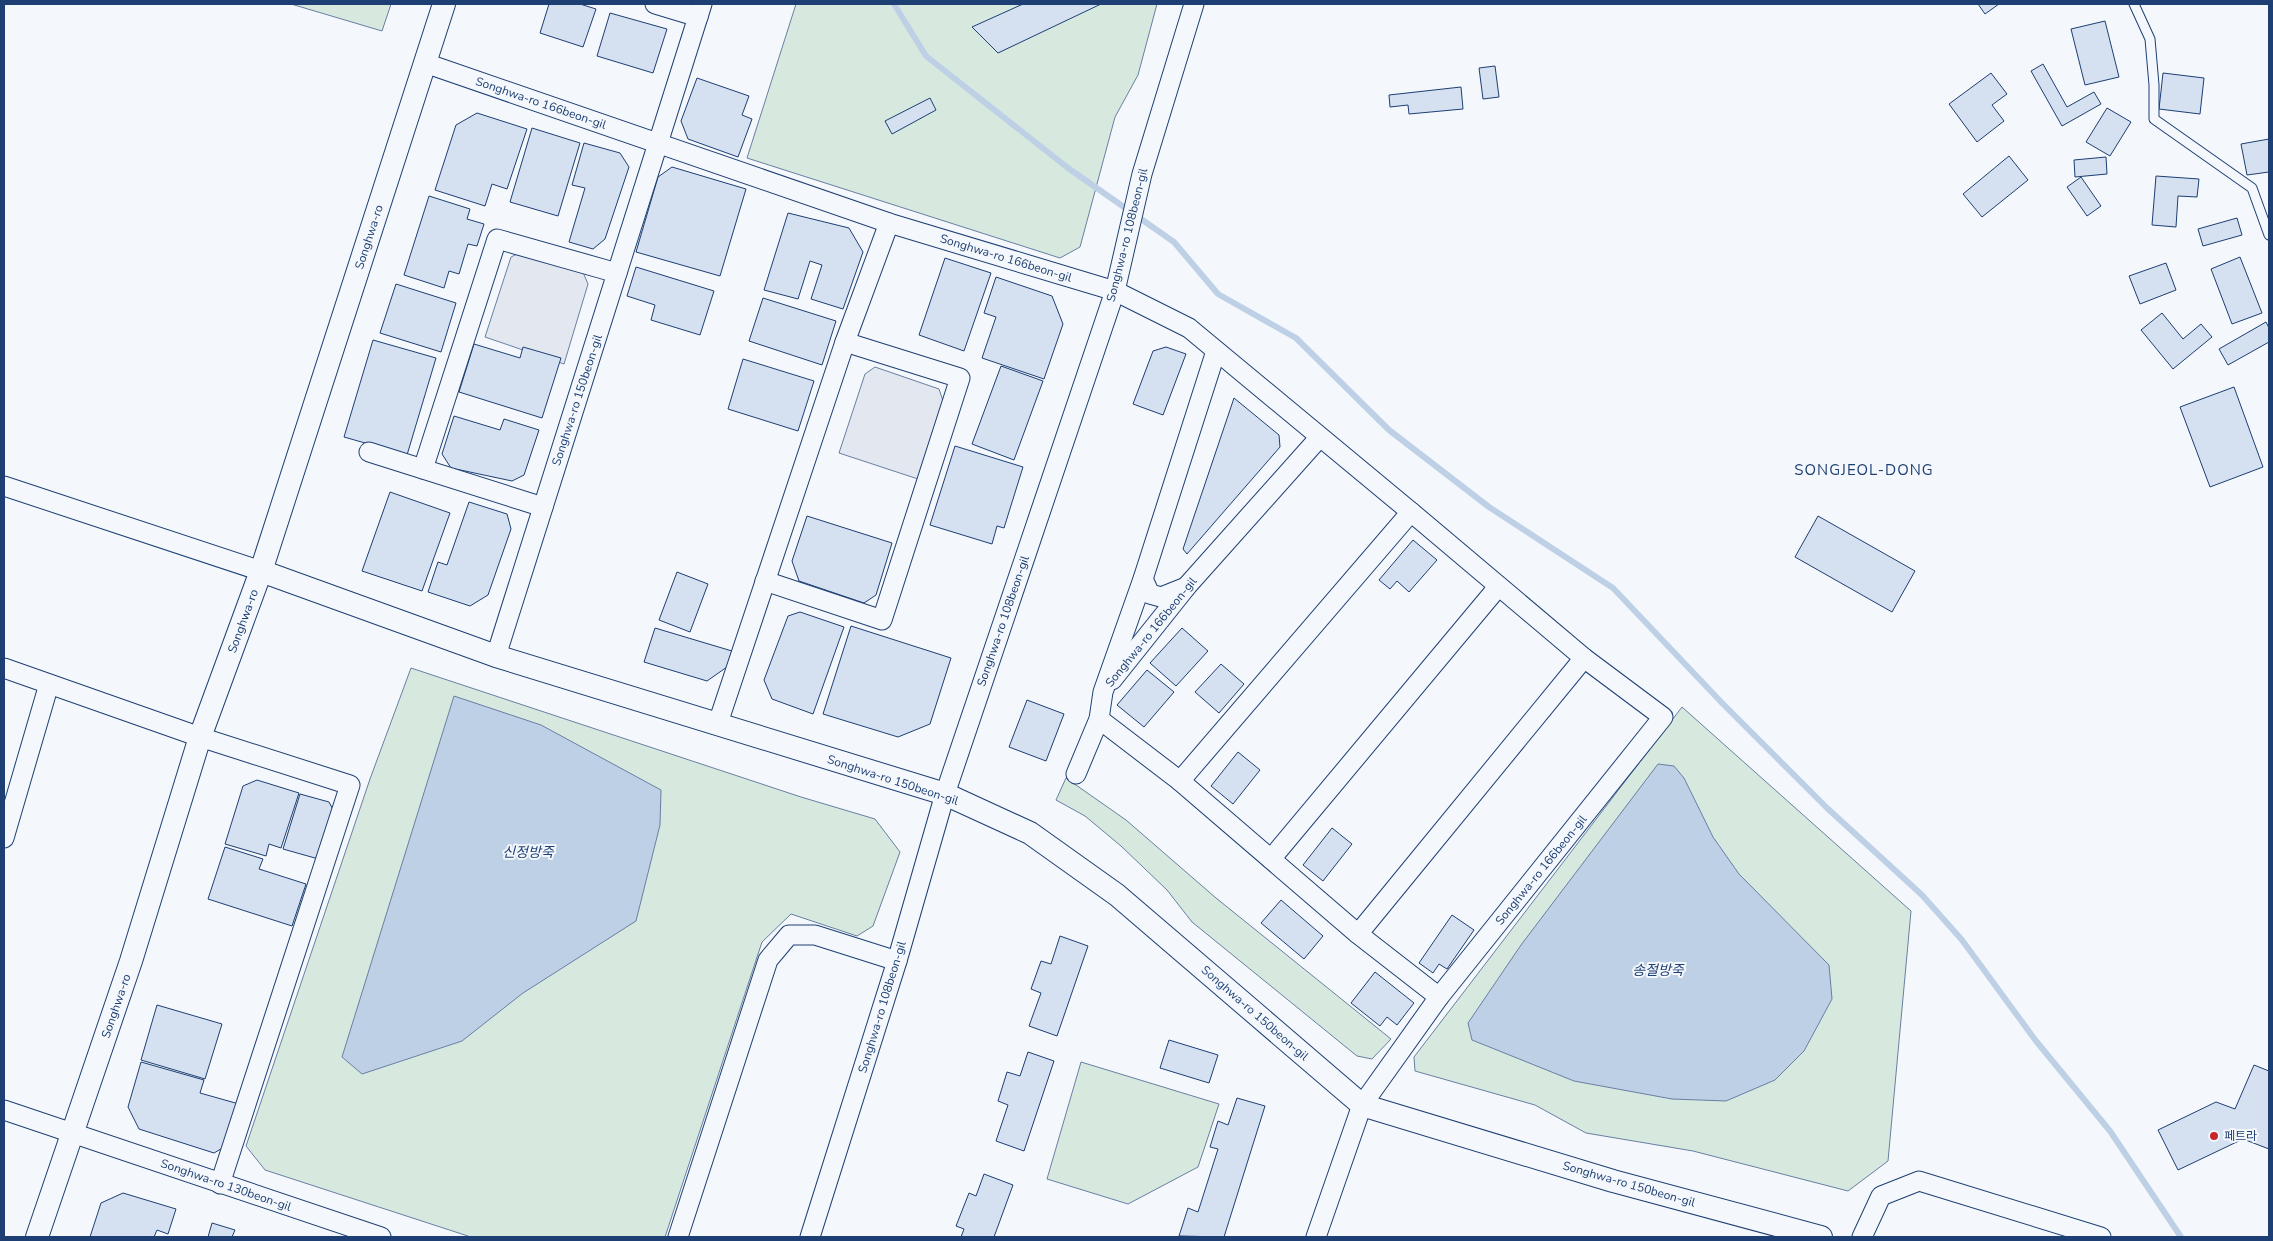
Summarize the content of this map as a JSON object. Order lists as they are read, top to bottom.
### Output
{
  "streets": {
    "street": [
      "Songhwa-ro 166beon-gil",
      "Songhwa-ro 108beon-gil",
      "Songhwa-ro",
      "Songhwa-ro 150beon-gil",
      "Songhwa-ro 130beon-gil"
    ]
  },
  "crossings": [
    ["Songhwa-ro 166beon-gil", "Songhwa-ro 108beon-gil"],
    ["Songhwa-ro 166beon-gil", "Songhwa-ro"],
    ["Songhwa-ro 166beon-gil", "Songhwa-ro 150beon-gil"],
    ["Songhwa-ro 108beon-gil", "Songhwa-ro 150beon-gil"],
    ["Songhwa-ro", "Songhwa-ro 150beon-gil"],
    ["Songhwa-ro", "Songhwa-ro 130beon-gil"]
  ],
  "districts": ["SONGJEOL-DONG"],
  "water": ["신정방죽", "송절방죽"],
  "places": ["페트라"]
}
